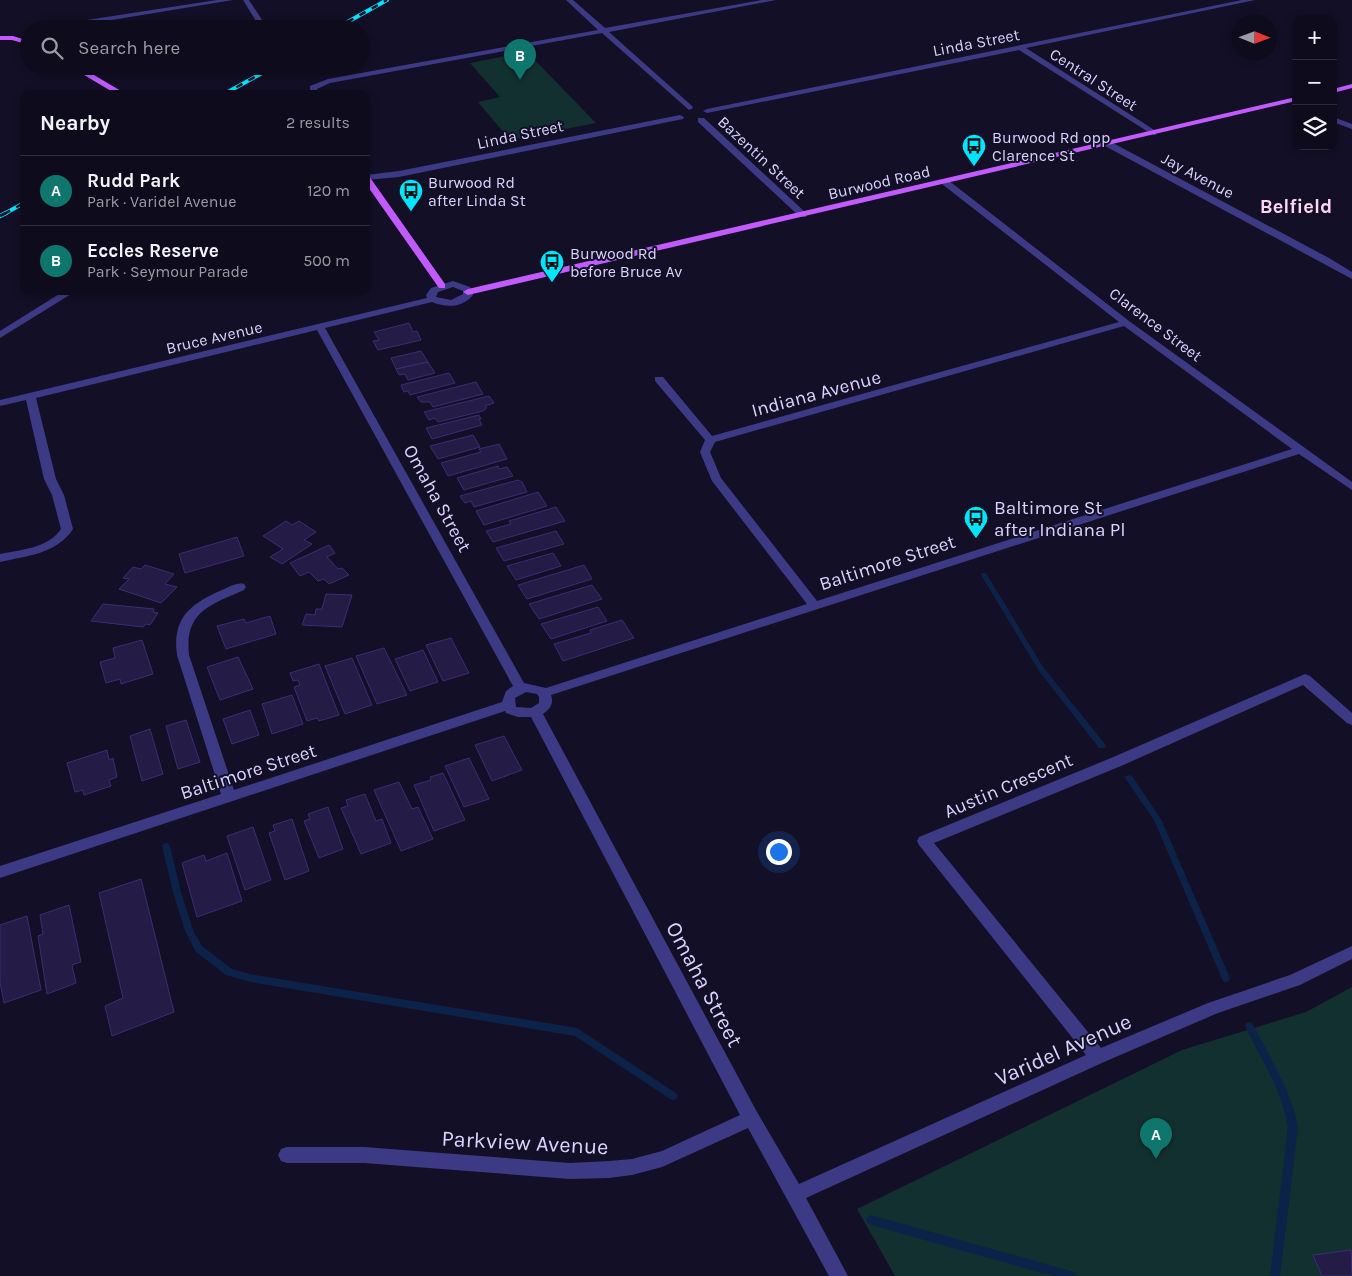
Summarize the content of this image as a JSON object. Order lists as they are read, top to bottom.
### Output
{
  "streets": {
    "main road": ["Burwood Road"],
    "street": [
      "Linda Street",
      "Central Street",
      "Bazentin Street",
      "Jay Avenue",
      "Clarence Street",
      "Bruce Avenue",
      "Indiana Avenue",
      "Omaha Street",
      "Baltimore Street",
      "Austin Crescent",
      "Varidel Avenue",
      "Parkview Avenue"
    ]
  },
  "crossings": [
    ["Linda Street", "Central Street"],
    ["Linda Street", "Bazentin Street"],
    ["Central Street", "Burwood Road"],
    ["Bazentin Street", "Burwood Road"],
    ["Jay Avenue", "Burwood Road"],
    ["Burwood Road", "Clarence Street"],
    ["Clarence Street", "Indiana Avenue"],
    ["Clarence Street", "Baltimore Street"],
    ["Bruce Avenue", "Omaha Street"],
    ["Omaha Street", "Baltimore Street"],
    ["Omaha Street", "Varidel Avenue"],
    ["Omaha Street", "Parkview Avenue"],
    ["Austin Crescent", "Varidel Avenue"]
  ],
  "districts": ["Belfield"],
  "places": {
    "bus stop": [
      "Burwood Rd opp Clarence St",
      "Burwood Rd after Linda St",
      "Burwood Rd before Bruce Av",
      "Baltimore St after Indiana Pl"
    ]
  },
  "north": "right",
  "page": {
    "map_buttons": ["+", "−"],
    "search": "Search here",
    "pins": ["B", "A"],
    "heading": ["Nearby", "2 results"],
    "list": [
      {
        "mark": "A",
        "name": "Rudd Park",
        "note": "Park · Varidel Avenue",
        "value": "120 m"
      },
      {
        "mark": "B",
        "name": "Eccles Reserve",
        "note": "Park · Seymour Parade",
        "value": "500 m"
      }
    ]
  }
}
